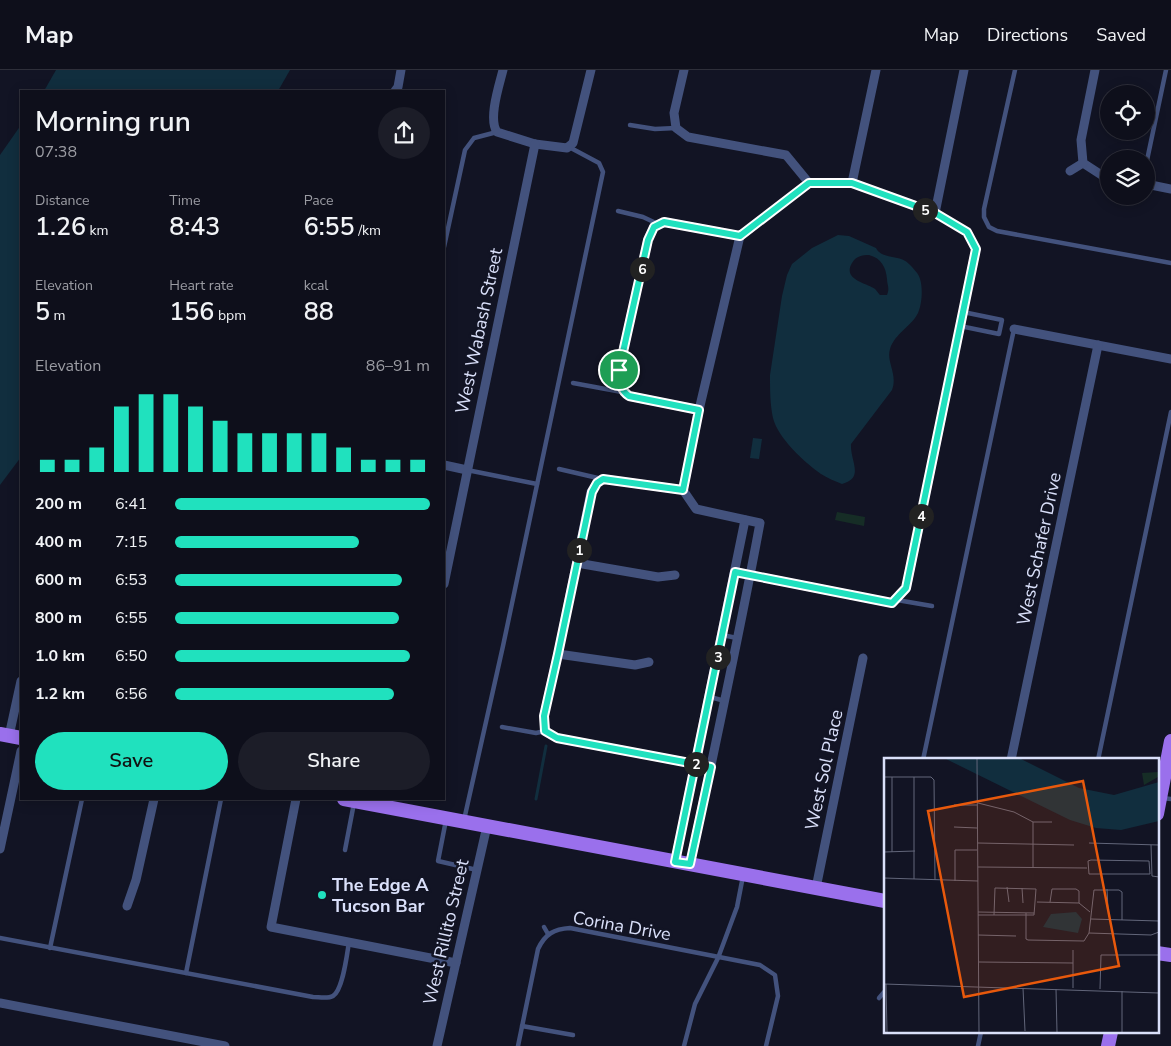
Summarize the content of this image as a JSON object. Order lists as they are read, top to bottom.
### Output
{
  "streets": {
    "street": [
      "West Wabash Street",
      "West Schafer Drive",
      "West Sol Place",
      "West Rillito Street"
    ],
    "lane": ["Corina Drive"]
  },
  "places": ["The Edge A Tucson Bar"],
  "page": {
    "header": "Map",
    "nav": ["Map", "Directions", "Saved"],
    "heading": ["Morning run", "07:38"],
    "stats": [
      ["Distance", "1.26 km"],
      ["Time", "8:43"],
      ["Pace", "6:55 /km"],
      ["Elevation", "5 m"],
      ["Heart rate", "156 bpm"],
      ["kcal", "88"]
    ],
    "pins": [
      "5",
      "6",
      "4",
      "1",
      "3",
      "2"
    ],
    "chart": ["Elevation", "86–91 m"],
    "list": [
      {
        "name": "200 m",
        "note": "6:41"
      },
      {
        "name": "400 m",
        "note": "7:15"
      },
      {
        "name": "600 m",
        "note": "6:53"
      },
      {
        "name": "800 m",
        "note": "6:55"
      },
      {
        "name": "1.0 km",
        "note": "6:50"
      },
      {
        "name": "1.2 km",
        "note": "6:56"
      }
    ],
    "buttons": ["Save", "Share"]
  }
}
